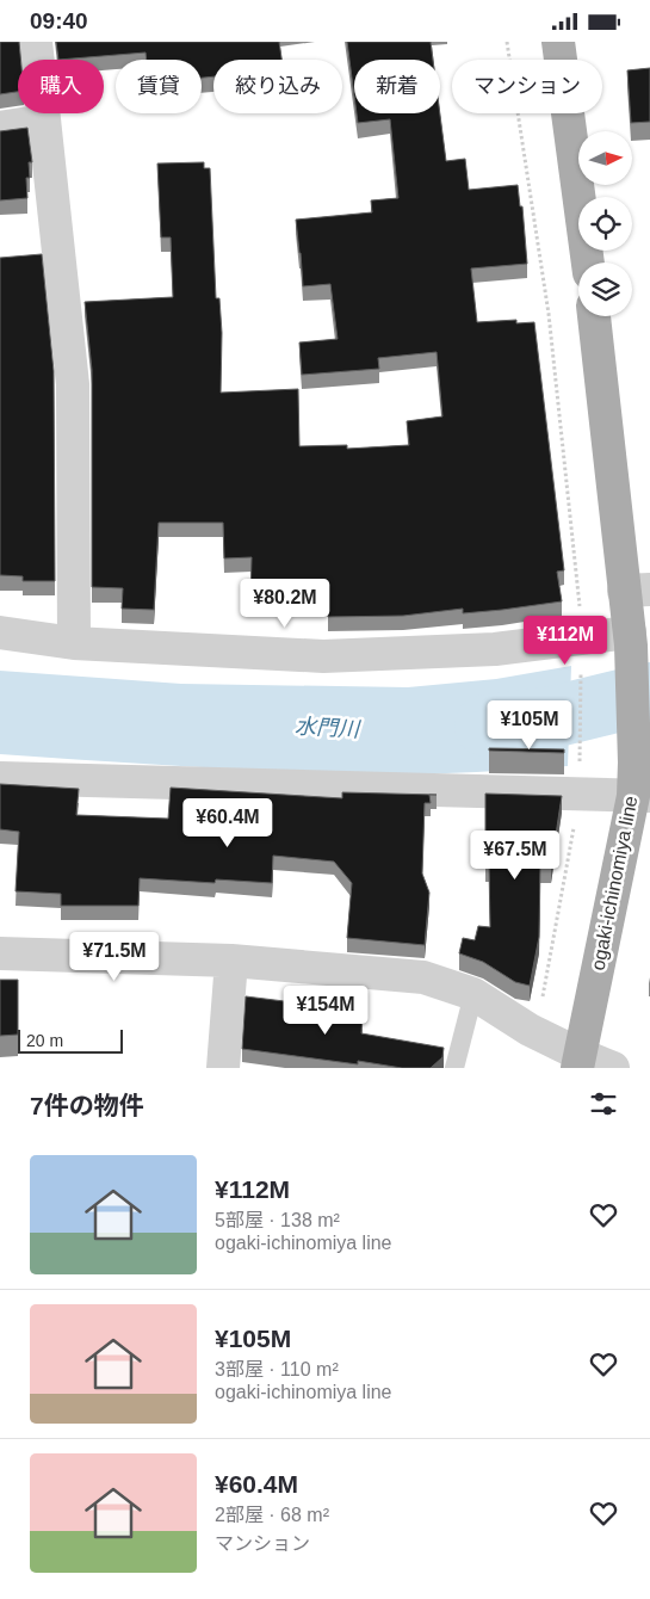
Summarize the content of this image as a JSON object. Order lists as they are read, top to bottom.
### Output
{
  "streets": {
    "main road": ["ogaki-ichinomiya line"]
  },
  "water": ["水門川"],
  "scale_bar": "20 m",
  "north": "right",
  "page": {
    "status": "09:40",
    "chip": [
      "購入",
      "賃貸",
      "絞り込み",
      "新着",
      "マンション"
    ],
    "price": [
      "¥80.2M",
      "¥112M",
      "¥105M",
      "¥60.4M",
      "¥67.5M",
      "¥71.5M",
      "¥154M"
    ],
    "scale": "20 m",
    "heading": "7件の物件",
    "list": [
      {
        "name": "¥112M",
        "note": "5部屋 · 138 m² · ogaki-ichinomiya line"
      },
      {
        "name": "¥105M",
        "note": "3部屋 · 110 m² · ogaki-ichinomiya line"
      },
      {
        "name": "¥60.4M",
        "note": "2部屋 · 68 m² · マンション"
      }
    ]
  }
}
